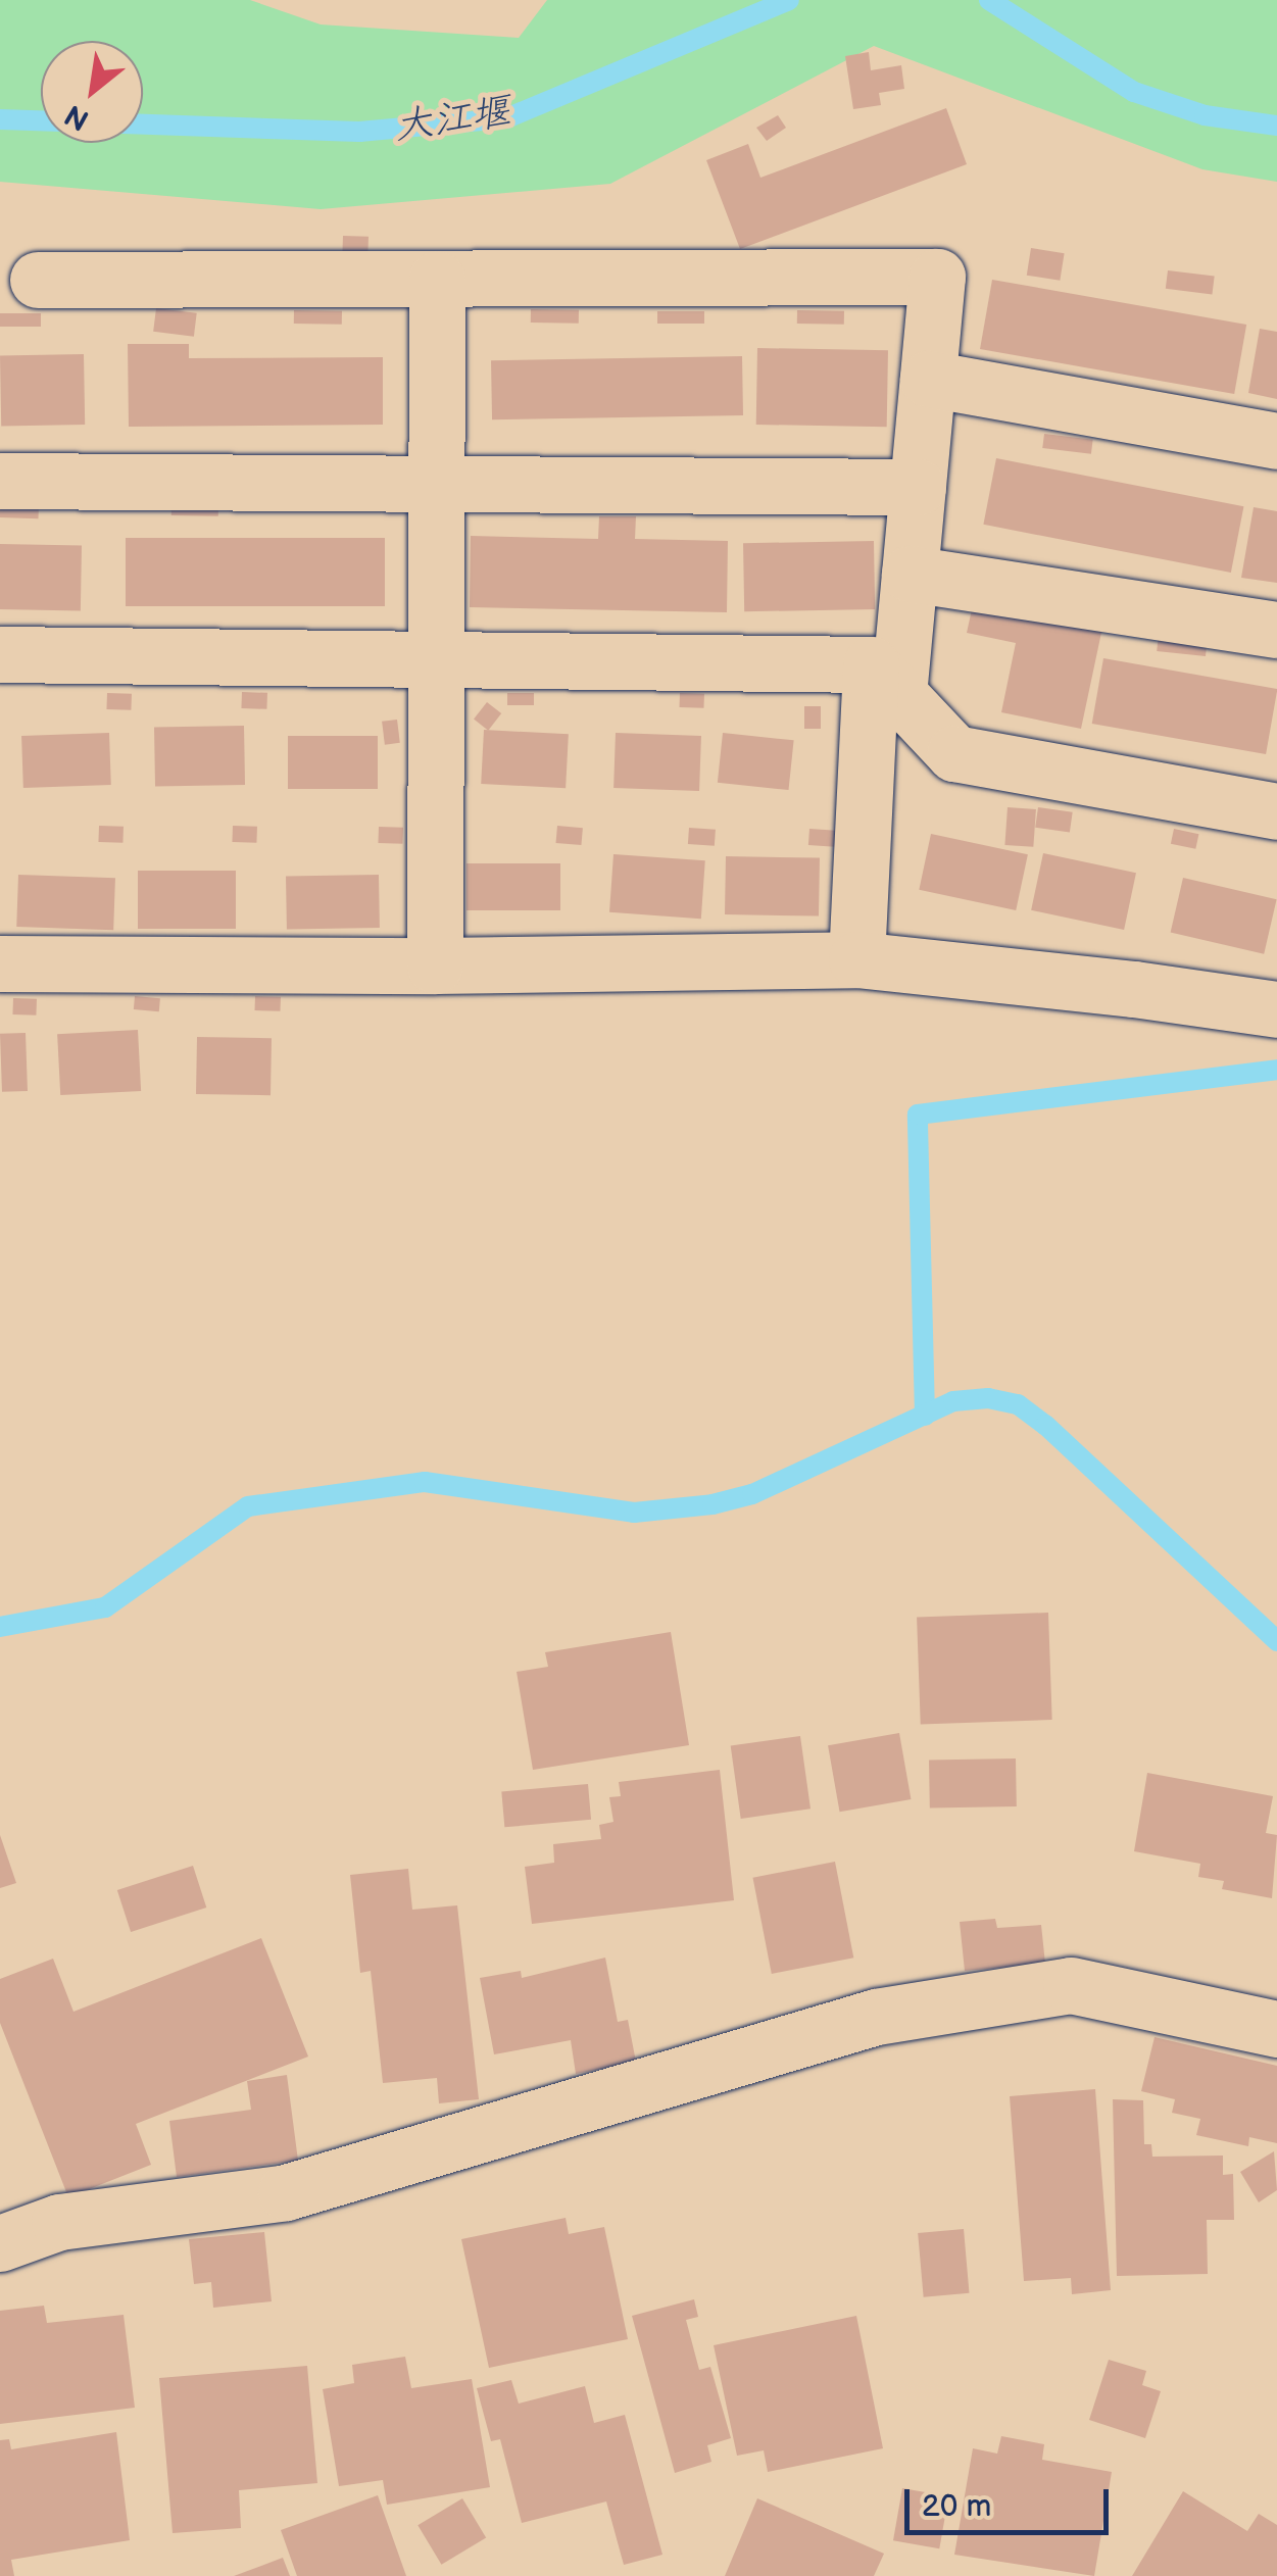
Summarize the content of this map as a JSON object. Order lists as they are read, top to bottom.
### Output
{
  "water": ["大江堰"],
  "scale_bar": "20 m",
  "north": "bottom left"
}
